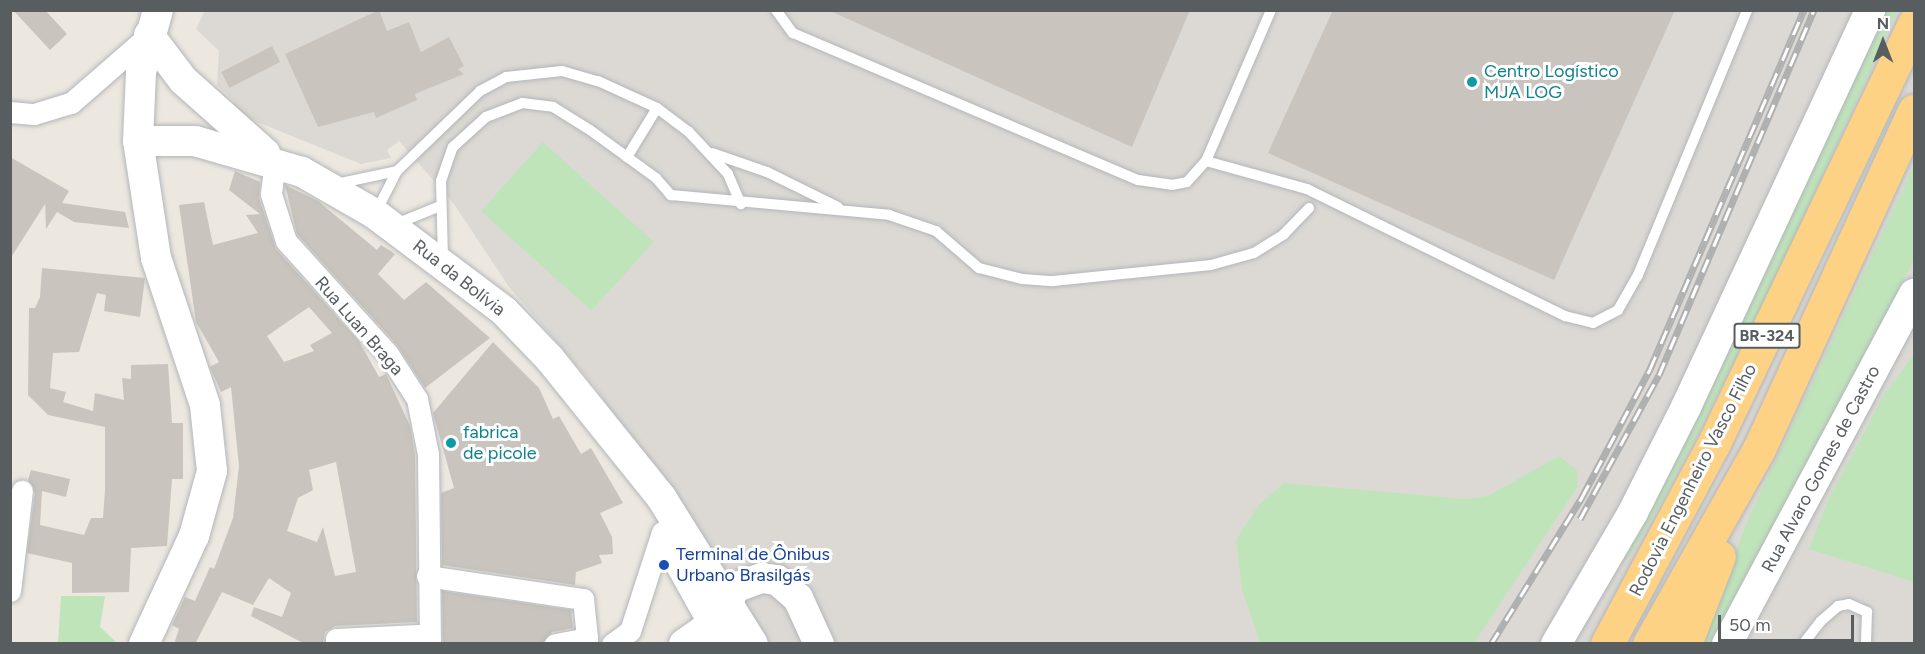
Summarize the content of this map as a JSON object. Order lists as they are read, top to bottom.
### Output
{
  "streets": {
    "highway": ["BR-324", "Rodovia Engenheiro Vasco Filho"],
    "main road": ["Rua da Bolívia", "Rua Alvaro Gomes de Castro"],
    "street": ["Rua Luan Braga"]
  },
  "crossings": [
    ["Rua da Bolívia", "Rua Luan Braga"]
  ],
  "places": ["Centro Logístico MJA LOG", "fabrica de picole", "Terminal de Ônibus Urbano Brasilgás"],
  "scale_bar": "50 m",
  "north": "top"
}
